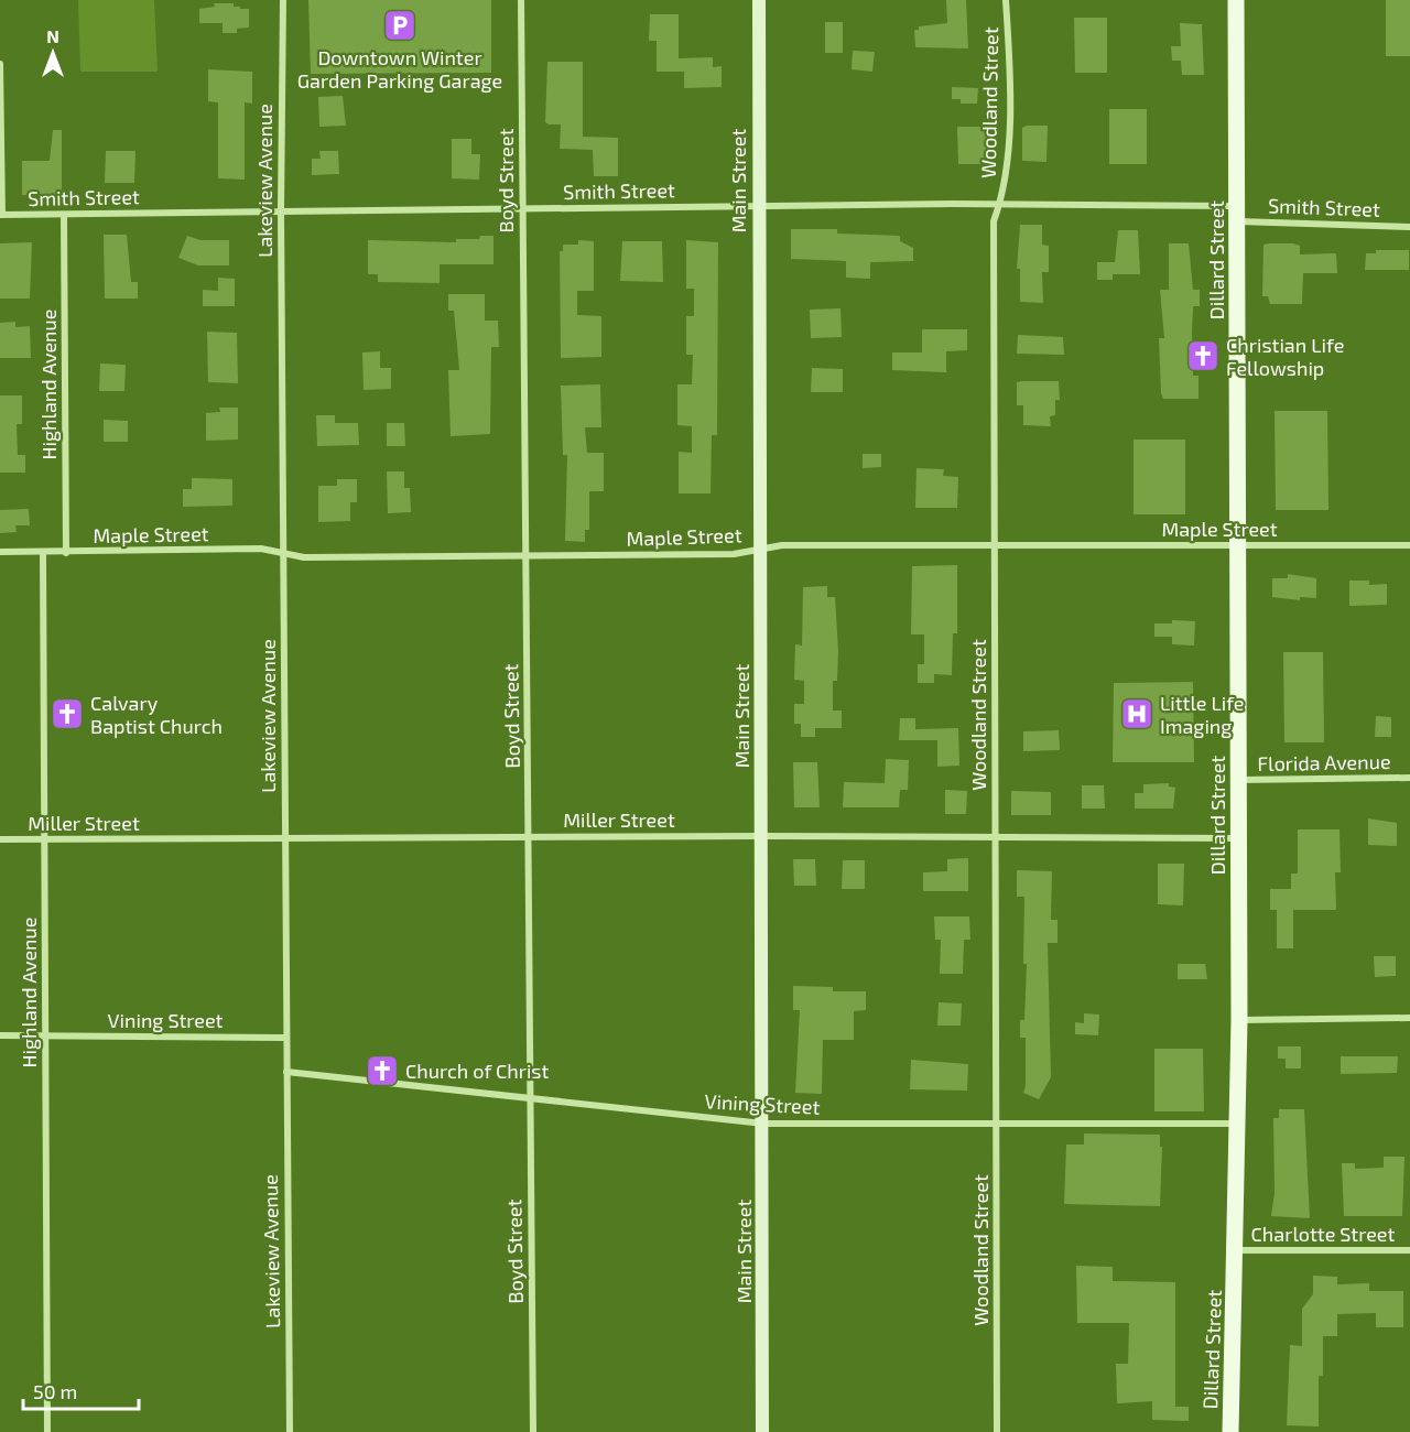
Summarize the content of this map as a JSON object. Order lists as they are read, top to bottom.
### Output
{
  "streets": {
    "main road": ["Main Street", "Dillard Street"],
    "street": [
      "Woodland Street",
      "Lakeview Avenue",
      "Boyd Street",
      "Smith Street",
      "Highland Avenue",
      "Maple Street",
      "Florida Avenue",
      "Miller Street",
      "Vining Street",
      "Charlotte Street"
    ]
  },
  "crossings": [
    ["Woodland Street", "Smith Street"],
    ["Woodland Street", "Maple Street"],
    ["Woodland Street", "Miller Street"],
    ["Woodland Street", "Vining Street"],
    ["Lakeview Avenue", "Smith Street"],
    ["Lakeview Avenue", "Maple Street"],
    ["Lakeview Avenue", "Miller Street"],
    ["Lakeview Avenue", "Vining Street"],
    ["Boyd Street", "Smith Street"],
    ["Boyd Street", "Maple Street"],
    ["Boyd Street", "Miller Street"],
    ["Boyd Street", "Vining Street"],
    ["Main Street", "Smith Street"],
    ["Main Street", "Maple Street"],
    ["Main Street", "Miller Street"],
    ["Main Street", "Vining Street"],
    ["Smith Street", "Dillard Street"],
    ["Smith Street", "Highland Avenue"],
    ["Dillard Street", "Maple Street"],
    ["Dillard Street", "Florida Avenue"],
    ["Dillard Street", "Miller Street"],
    ["Dillard Street", "Vining Street"],
    ["Dillard Street", "Charlotte Street"],
    ["Highland Avenue", "Maple Street"],
    ["Highland Avenue", "Miller Street"],
    ["Highland Avenue", "Vining Street"]
  ],
  "places": {
    "parking": ["Downtown Winter Garden Parking Garage"],
    "church": ["Christian Life Fellowship", "Calvary Baptist Church", "Church of Christ"],
    "hospital": ["Little Life Imaging"]
  },
  "scale_bar": "50 m",
  "north": "top"
}
